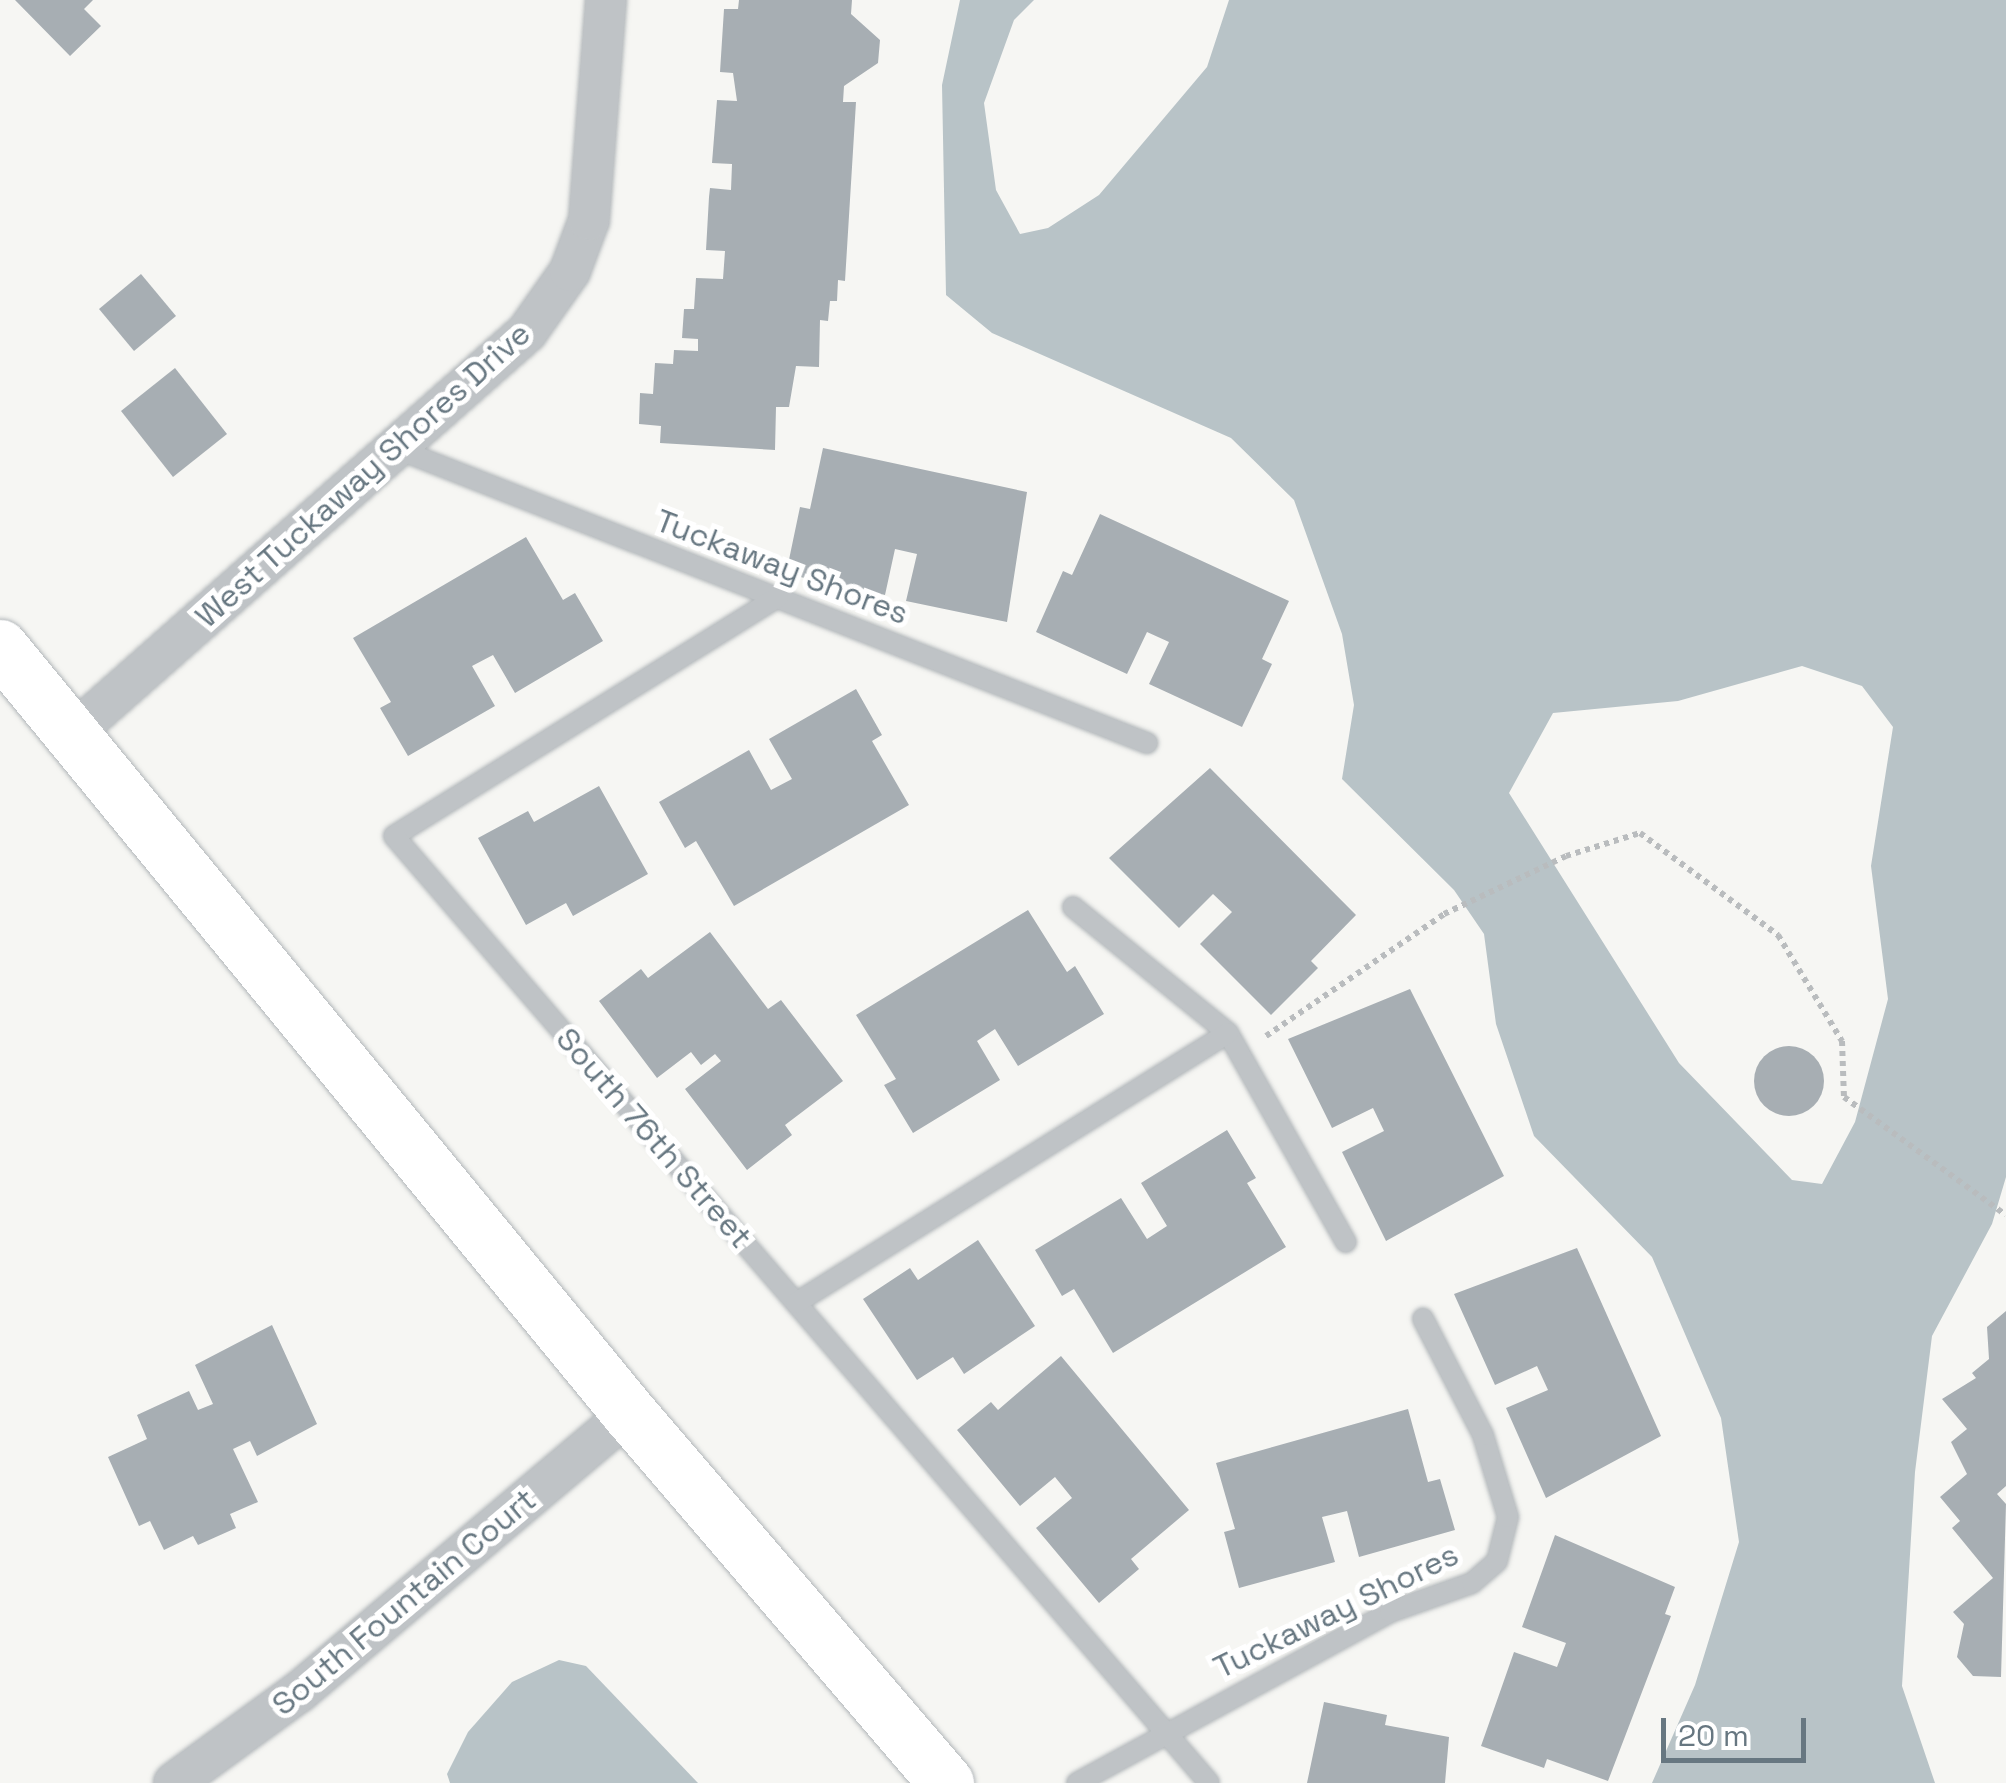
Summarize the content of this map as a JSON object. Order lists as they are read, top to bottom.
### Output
{
  "streets": {
    "street": ["West Tuckaway Shores Drive", "South Fountain Court"],
    "lane": ["Tuckaway Shores", "South 76th Street"]
  },
  "crossings": [
    ["West Tuckaway Shores Drive", "Tuckaway Shores"],
    ["Tuckaway Shores", "South 76th Street"]
  ],
  "scale_bar": "20 m"
}
